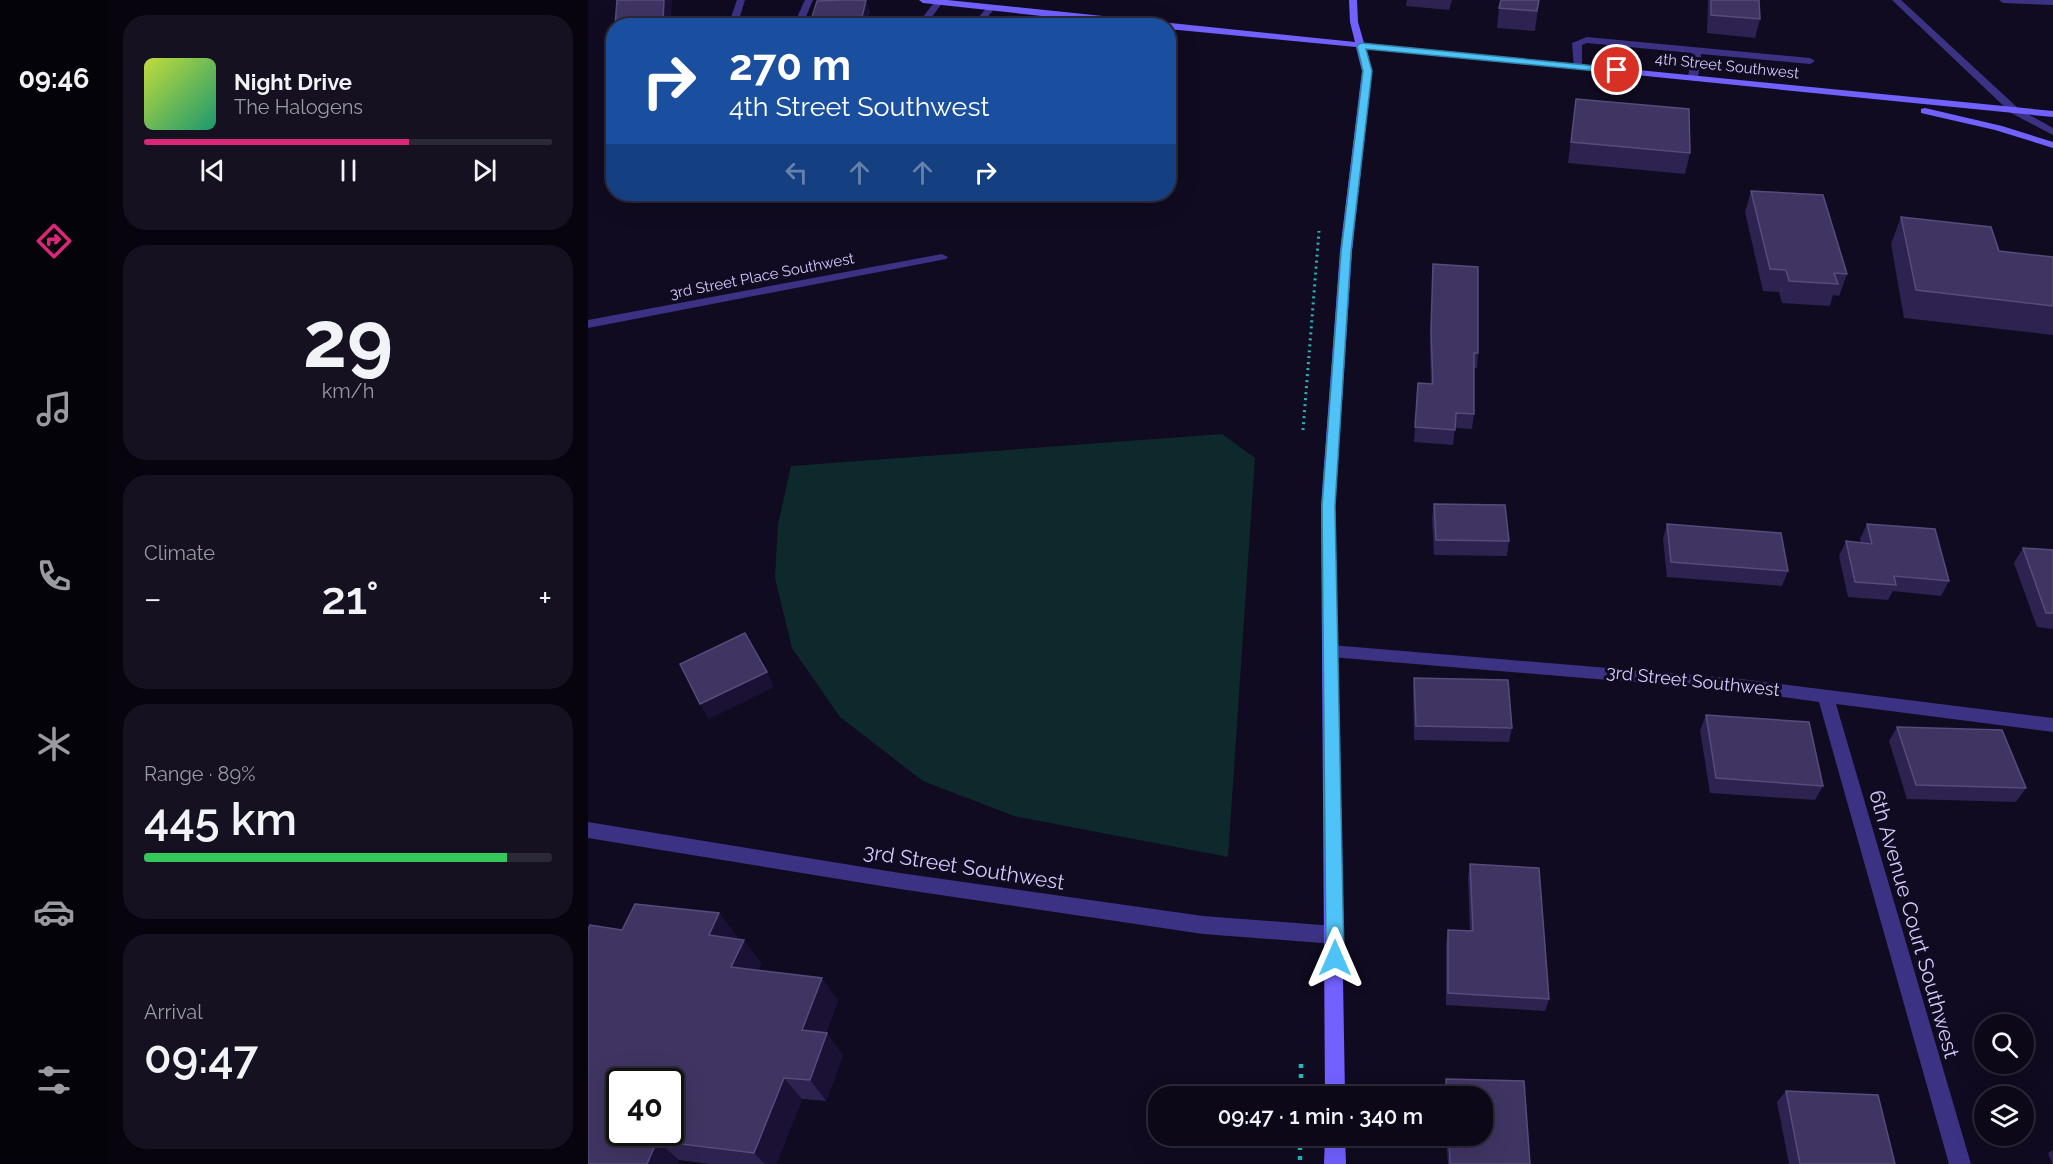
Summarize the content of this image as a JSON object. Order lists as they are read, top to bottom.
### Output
{
  "streets": {
    "main road": ["4th Street Southwest"],
    "street": ["3rd Street Place Southwest", "3rd Street Southwest", "6th Avenue Court Southwest"]
  },
  "crossings": [
    ["3rd Street Southwest", "6th Avenue Court Southwest"]
  ],
  "page": {
    "tabs": "09:46",
    "turn": ["270 m", "4th Street Southwest"],
    "song": ["Night Drive", "The Halogens"],
    "tile": [
      ["29", "km/h"],
      "Climate",
      ["Range · 89%", "445 km"],
      ["Arrival", "09:47"]
    ],
    "heat": ["−", "21°", "+"],
    "limit": "40",
    "trip": "09:47 · 1 min · 340 m"
  }
}
